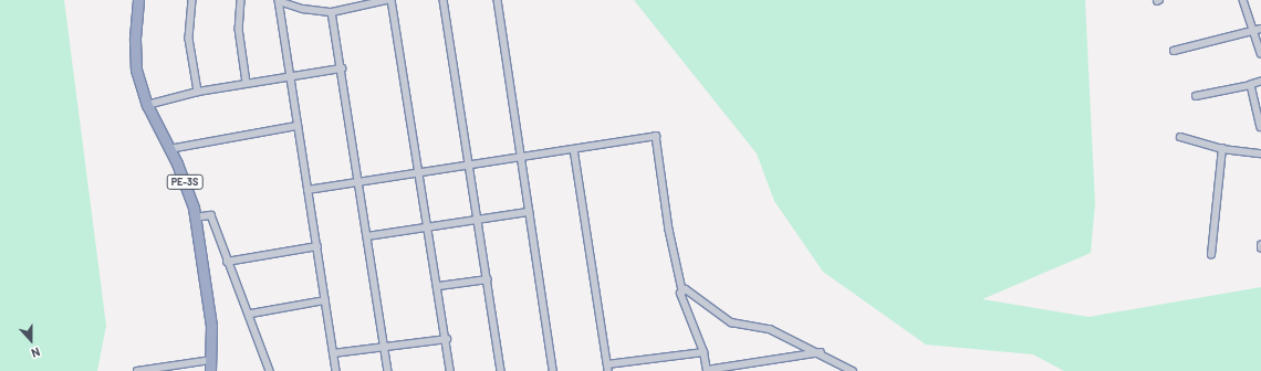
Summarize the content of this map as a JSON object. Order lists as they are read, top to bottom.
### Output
{
  "streets": {
    "highway": ["PE-3S"]
  },
  "north": "bottom"
}
